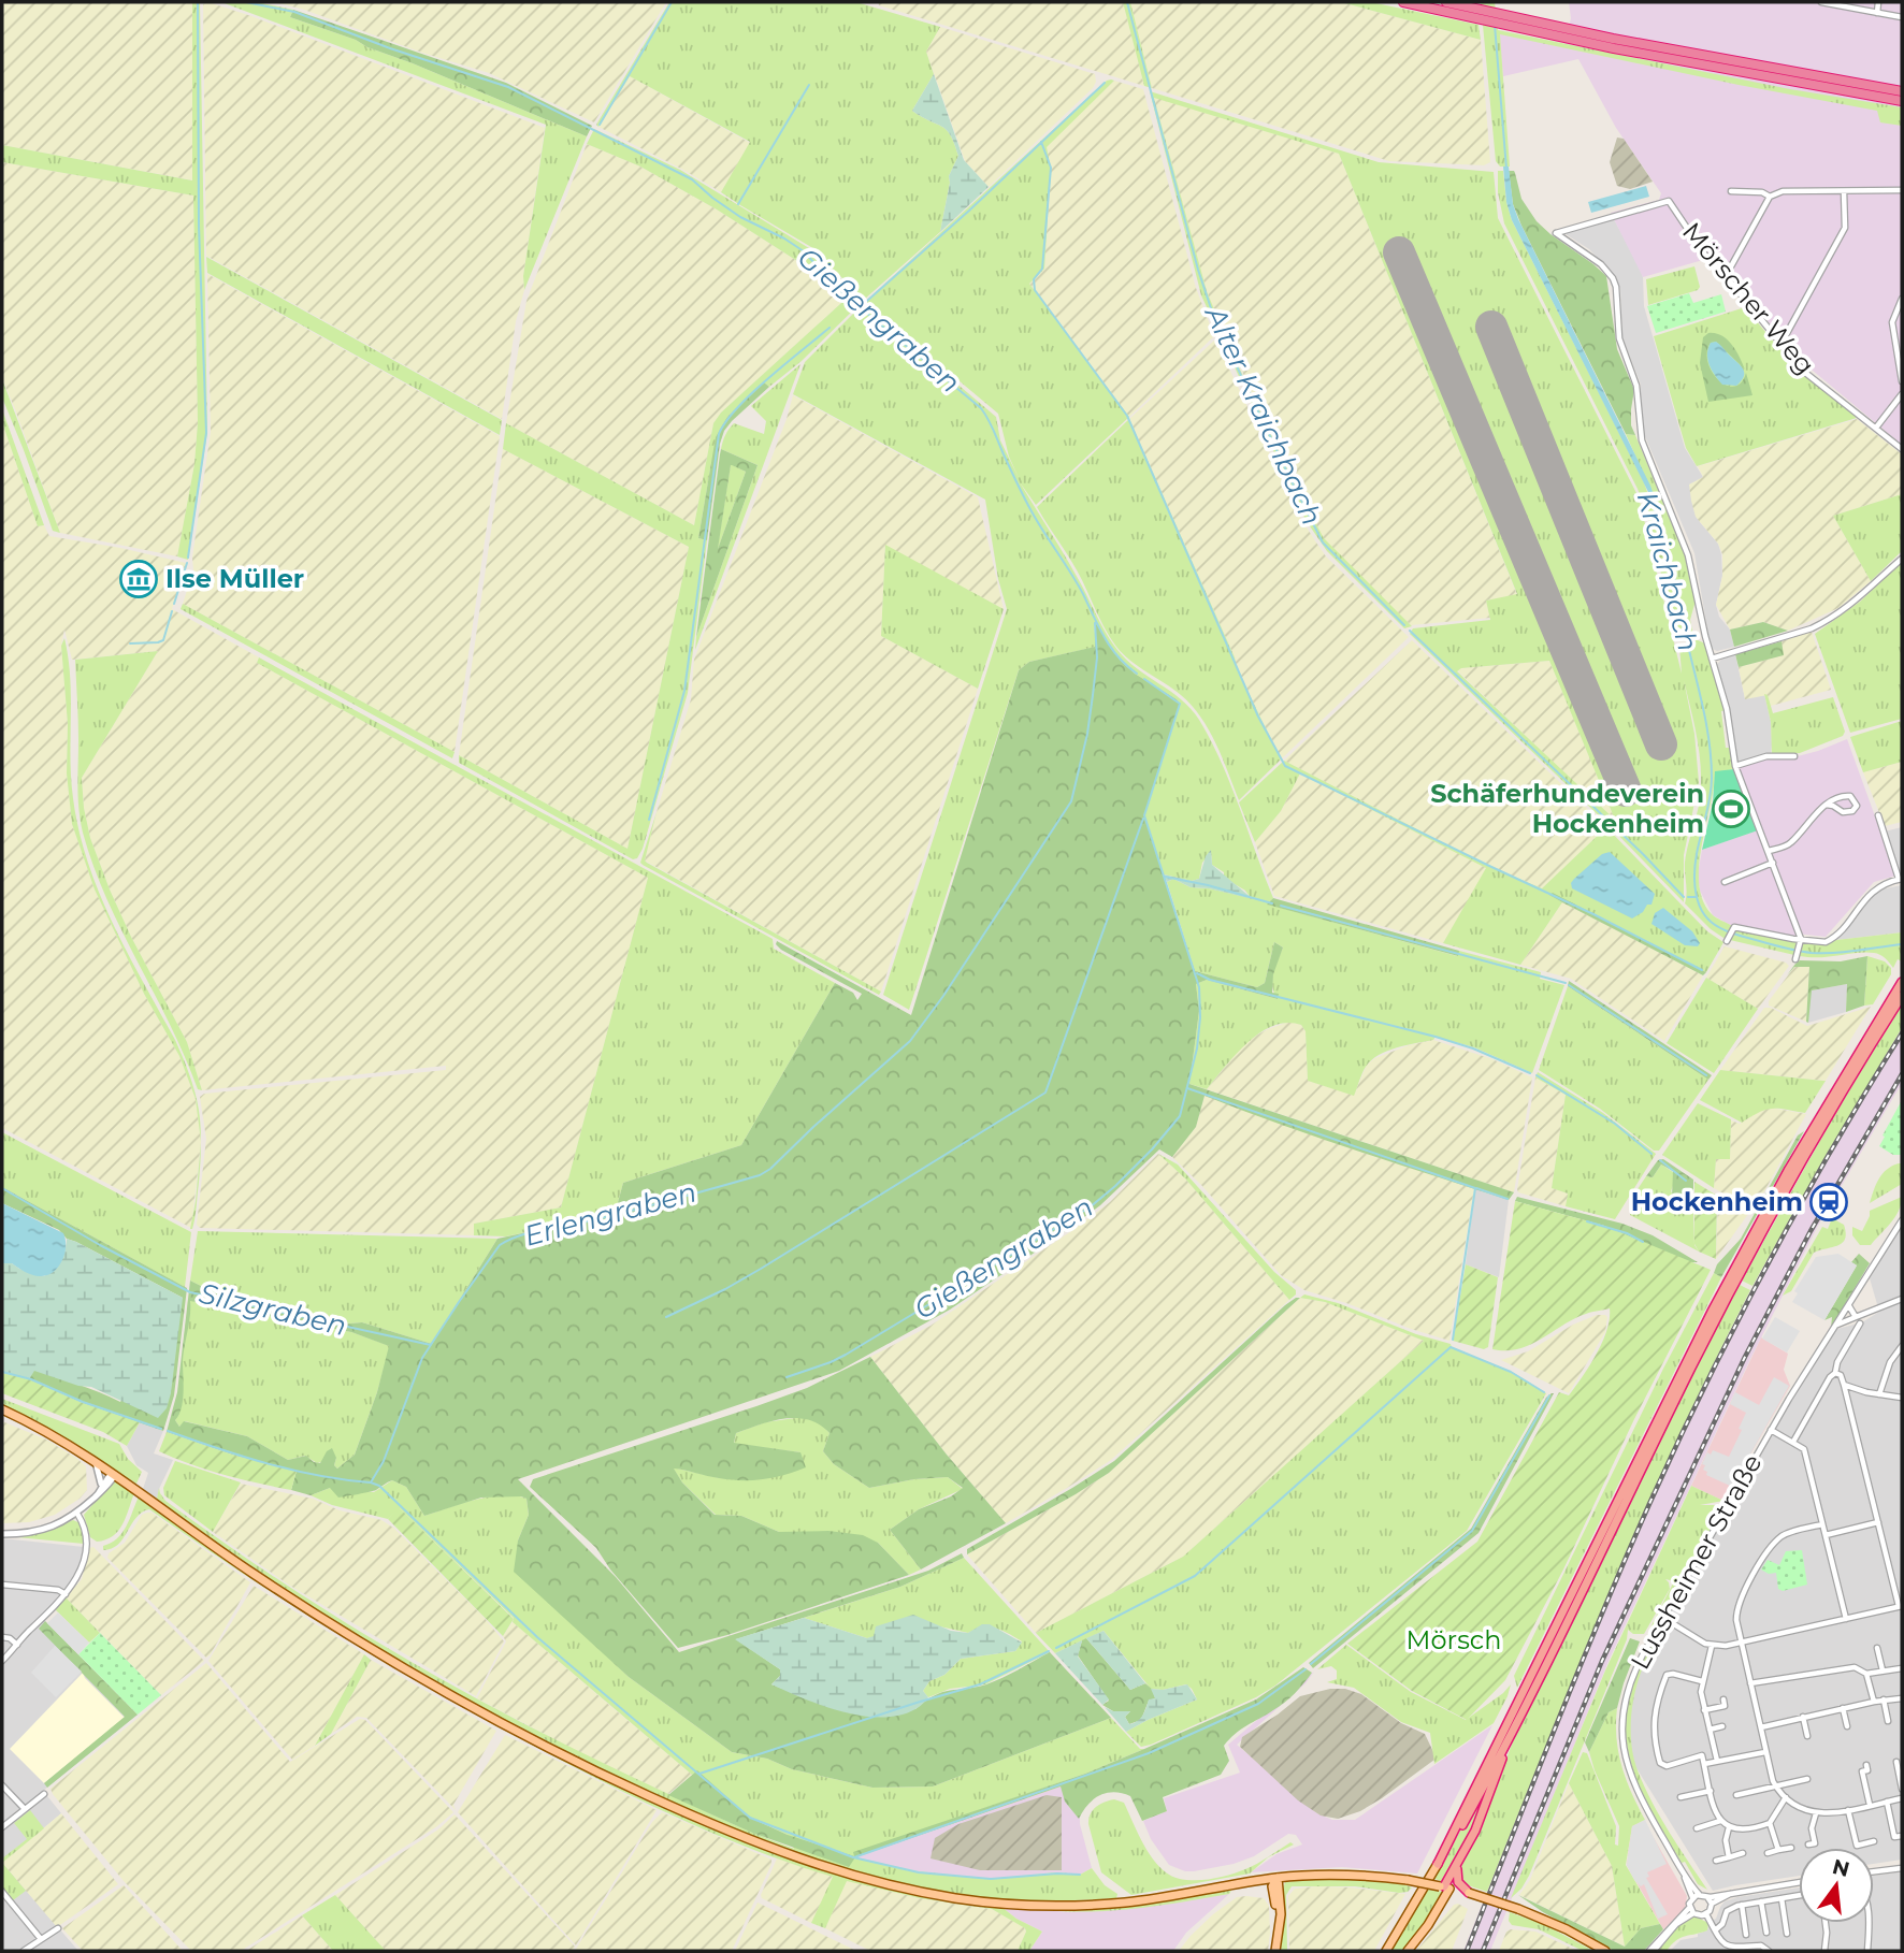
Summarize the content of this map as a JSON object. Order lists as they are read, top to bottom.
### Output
{
  "streets": {
    "street": ["Mörscher Weg", "Lussheimer Straße"]
  },
  "water": [
    "Gießengraben",
    "Alter Kraichbach",
    "Kraichbach",
    "Erlengraben",
    "Silzgraben"
  ],
  "parks": ["Mörsch"],
  "places": {
    "museum": ["Ilse Müller"],
    "sports": ["Schäferhundeverein Hockenheim"],
    "station": ["Hockenheim"]
  },
  "north": "top"
}
